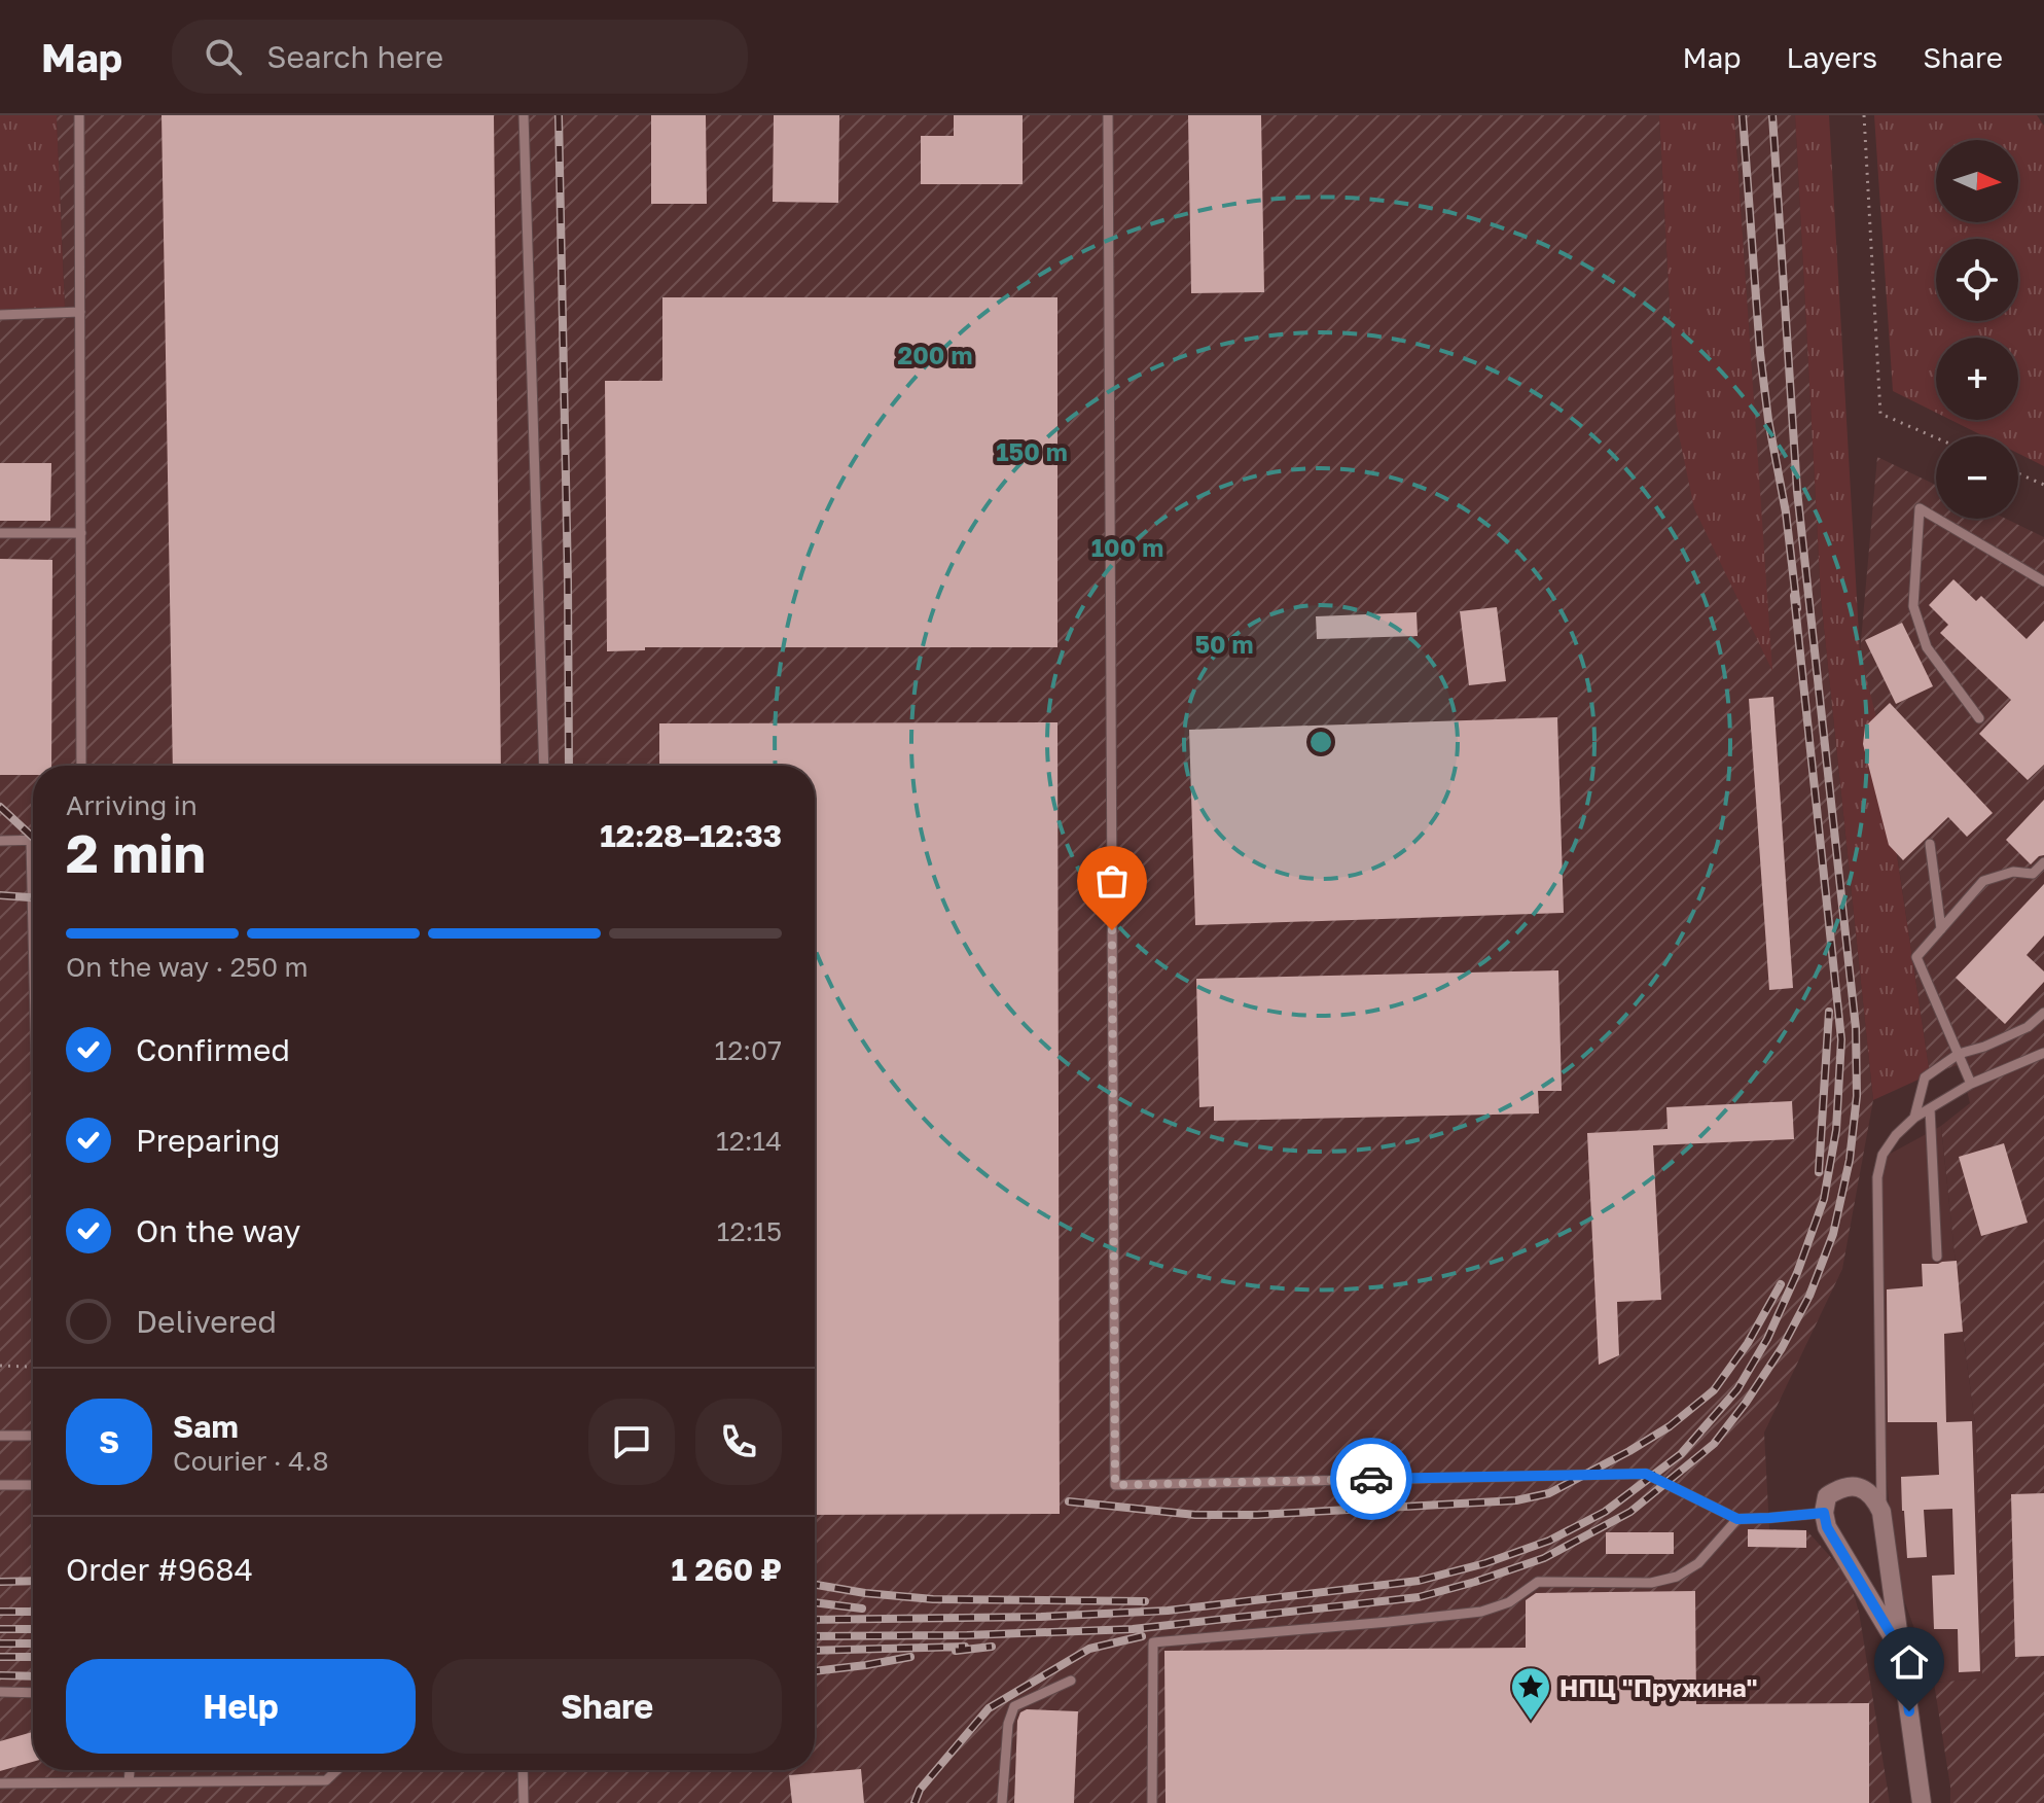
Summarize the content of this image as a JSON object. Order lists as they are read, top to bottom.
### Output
{
  "places": {
    "place": ["НПЦ \"Пружина\""]
  },
  "north": "right",
  "page": {
    "header": "Map",
    "search": "Search here",
    "nav": ["Map", "Layers", "Share"],
    "map_buttons": ["+", "−"],
    "heading": ["2 min", "Arriving in", "12:28–12:33"],
    "panel": [
      "Sam",
      "Courier · 4.8",
      "Order #9684",
      "1 260 ₽"
    ],
    "bar": "On the way · 250 m",
    "list": [
      ["Confirmed", "12:07"],
      ["Preparing", "12:14"],
      ["On the way", "12:15"],
      "Delivered"
    ],
    "round": "S",
    "buttons": ["Help", "Share"]
  },
  "rings": [
    "200 m",
    "150 m",
    "100 m",
    "50 m"
  ]
}
